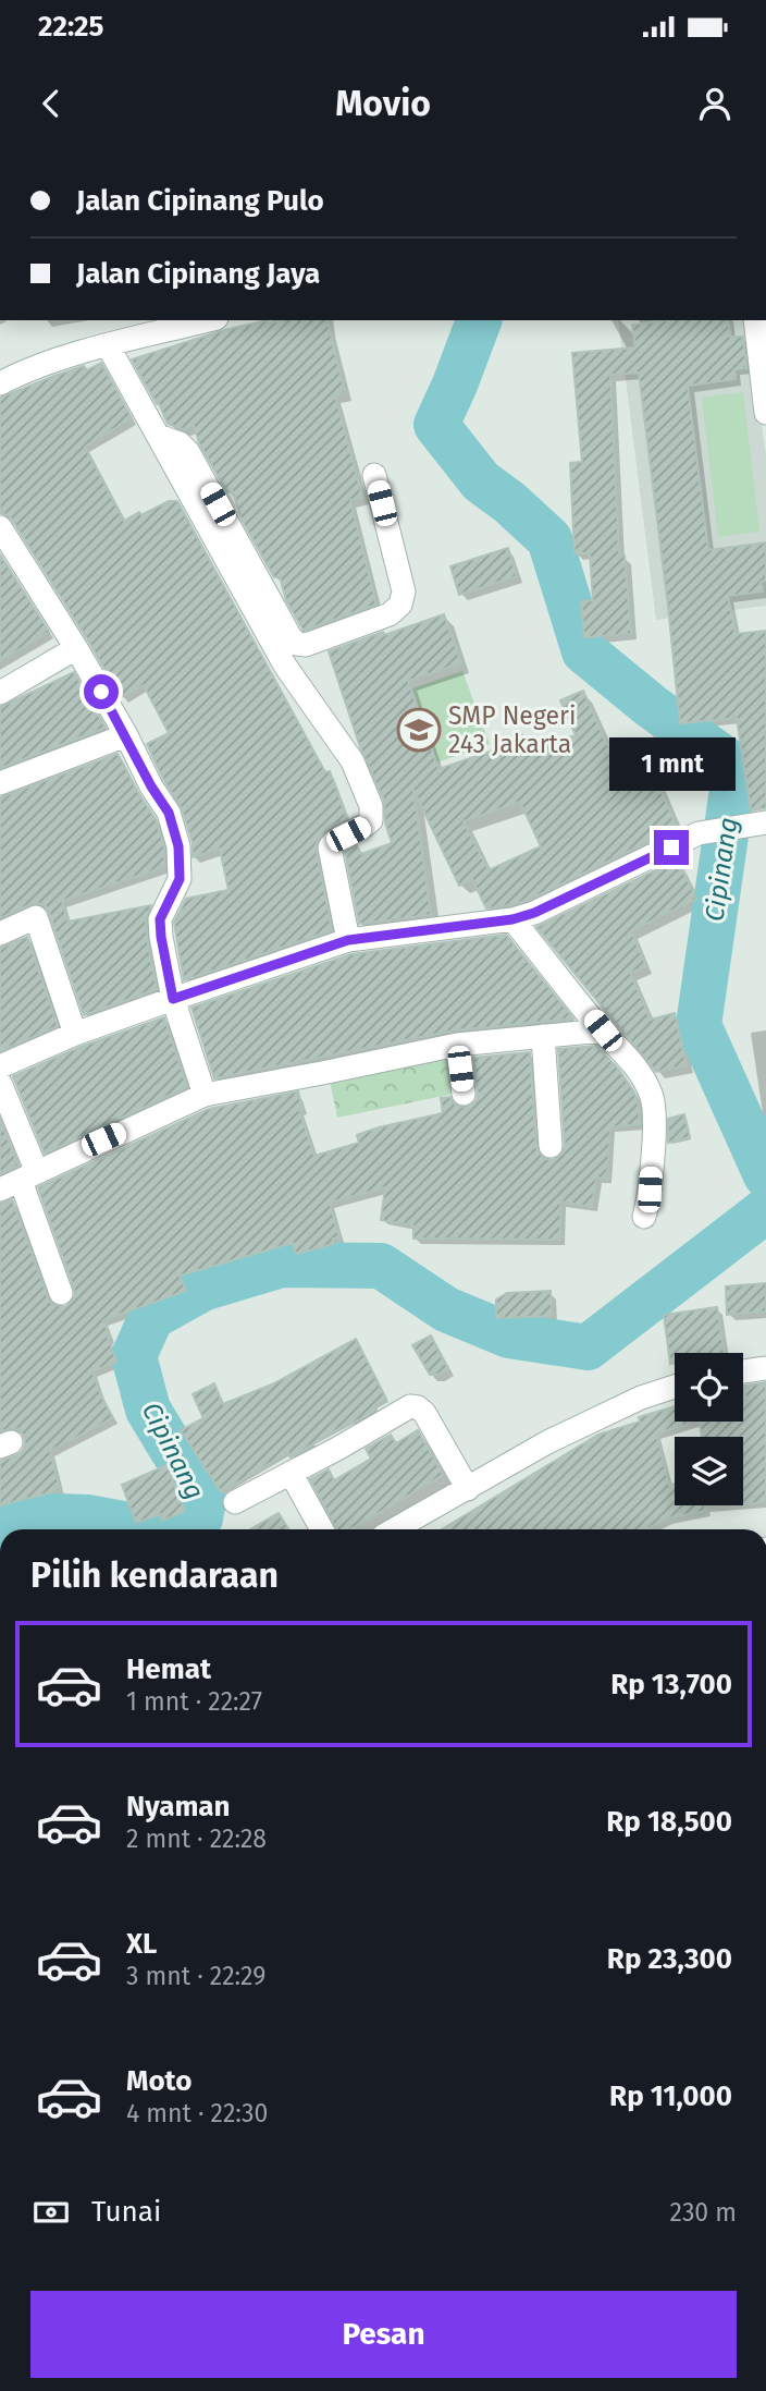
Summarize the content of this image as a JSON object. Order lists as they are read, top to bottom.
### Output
{
  "water": ["Cipinang"],
  "places": {
    "school or university": ["SMP Negeri 243 Jakarta"]
  },
  "page": {
    "status": "22:25",
    "header": "Movio",
    "banner": ["Jalan Cipinang Pulo", "Jalan Cipinang Jaya"],
    "bubble": "1 mnt",
    "heading": "Pilih kendaraan",
    "list": [
      {
        "name": "Hemat",
        "note": "1 mnt · 22:27",
        "value": "Rp 13,700"
      },
      {
        "name": "Nyaman",
        "note": "2 mnt · 22:28",
        "value": "Rp 18,500"
      },
      {
        "name": "XL",
        "note": "3 mnt · 22:29",
        "value": "Rp 23,300"
      },
      {
        "name": "Moto",
        "note": "4 mnt · 22:30",
        "value": "Rp 11,000"
      }
    ],
    "pay": ["Tunai", "230 m"],
    "buttons": "Pesan"
  }
}
